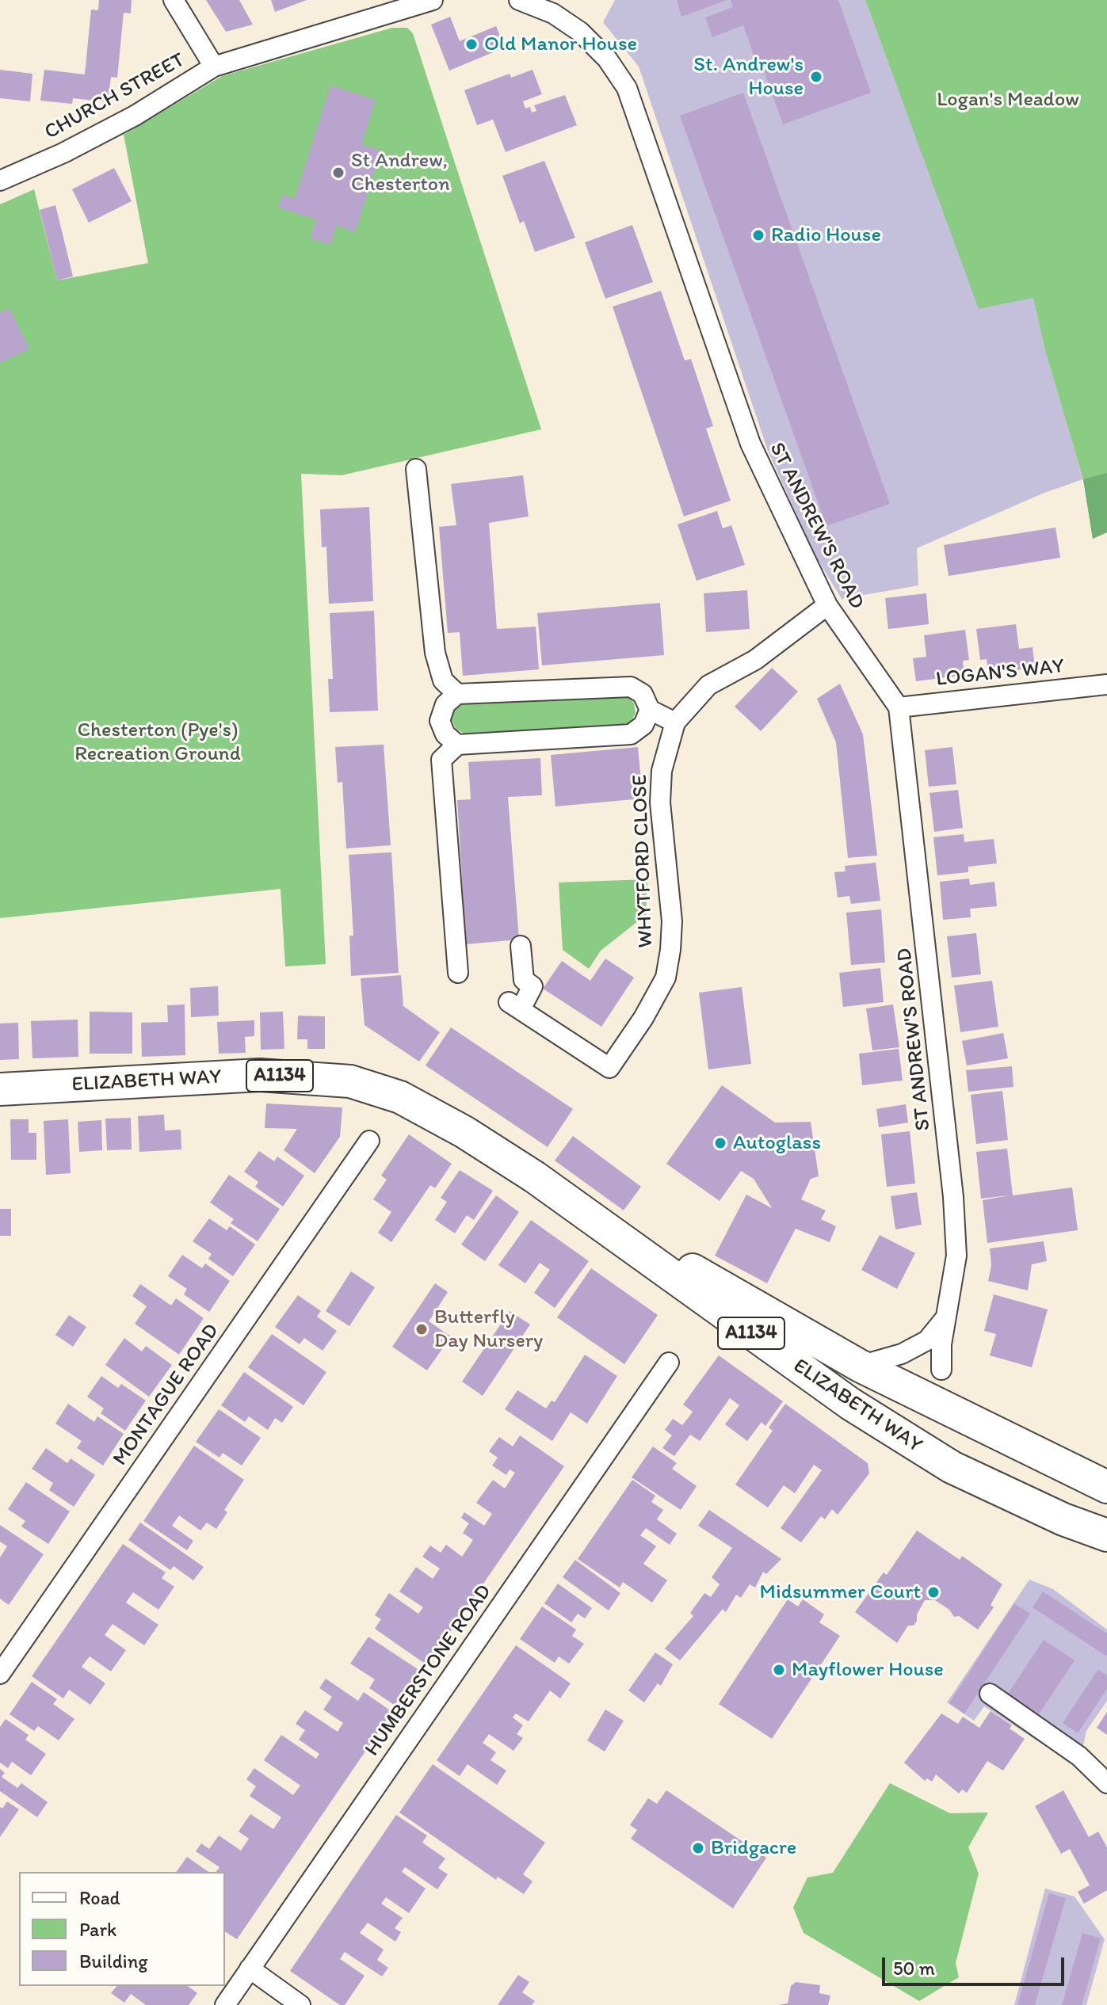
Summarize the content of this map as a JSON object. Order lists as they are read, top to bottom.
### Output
{
  "streets": {
    "main road": ["A1134", "ELIZABETH WAY"],
    "street": [
      "CHURCH STREET",
      "ST ANDREW'S ROAD",
      "LOGAN'S WAY",
      "WHYTFORD CLOSE",
      "MONTAGUE ROAD",
      "HUMBERSTONE ROAD"
    ]
  },
  "crossings": [
    ["ST ANDREW'S ROAD", "LOGAN'S WAY"],
    ["ST ANDREW'S ROAD", "ELIZABETH WAY"]
  ],
  "parks": ["Logan's Meadow", "Chesterton (Pye's) Recreation Ground"],
  "places": [
    "Old Manor House",
    "St. Andrew's House",
    "St Andrew, Chesterton",
    "Radio House",
    "Autoglass",
    "Butterfly Day Nursery",
    "Midsummer Court",
    "Mayflower House",
    "Bridgacre"
  ],
  "legend": ["Road", "Park", "Building"],
  "scale_bar": "50 m"
}
